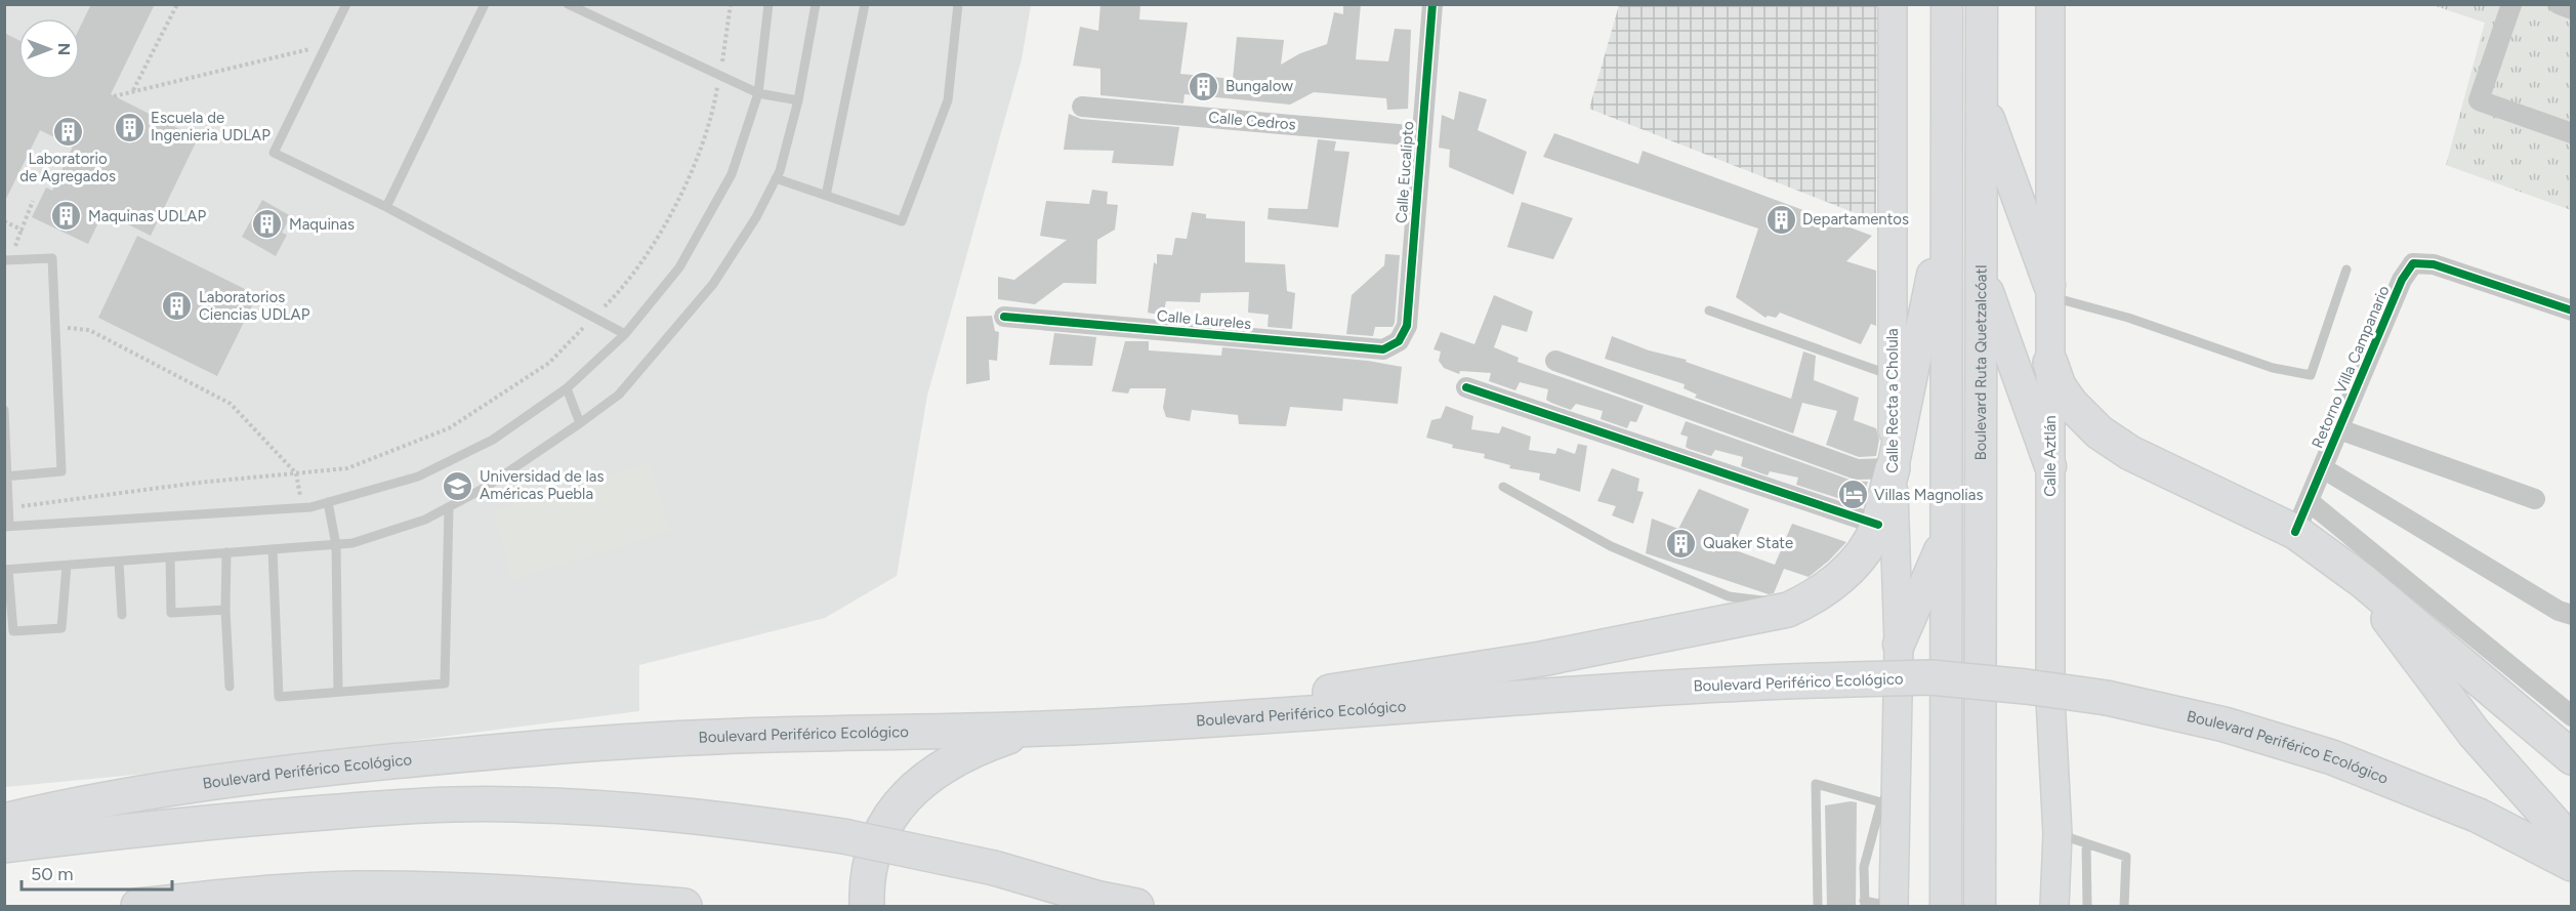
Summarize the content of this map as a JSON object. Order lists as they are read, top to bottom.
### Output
{
  "streets": {
    "highway": ["Boulevard Periférico Ecológico"],
    "main road": ["Boulevard Ruta Quetzalcóatl", "Calle Recta a Cholula", "Calle Aztlán"],
    "street": [
      "Calle Cedros",
      "Calle Eucalipto",
      "Calle Laureles",
      "Retorno Villa Campanario"
    ]
  },
  "crossings": [
    ["Calle Cedros", "Calle Eucalipto"],
    ["Calle Eucalipto", "Calle Laureles"]
  ],
  "places": {
    "building": [
      "Bungalow",
      "Escuela de Ingenieria UDLAP",
      "Laboratorio de Agregados",
      "Maquinas UDLAP",
      "Departamentos",
      "Maquinas",
      "Laboratorios Ciencias UDLAP",
      "Quaker State"
    ],
    "school or university": ["Universidad de las Américas Puebla"],
    "hotel": ["Villas Magnolias"]
  },
  "scale_bar": "50 m",
  "north": "right"
}
